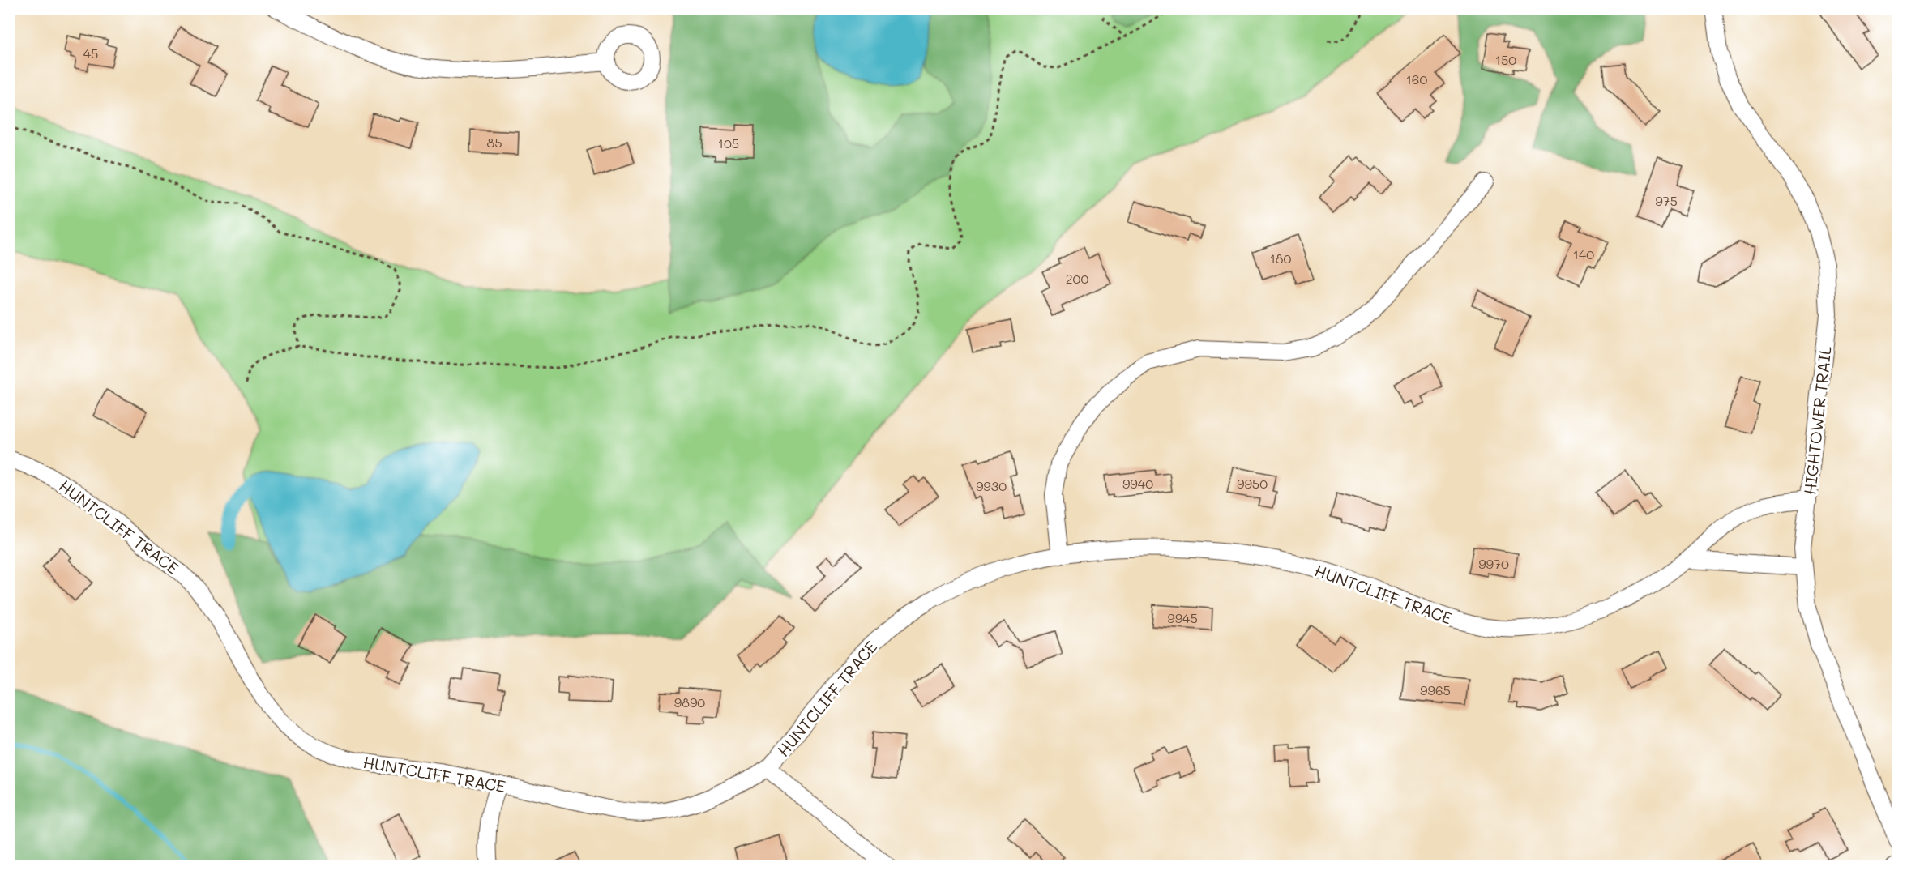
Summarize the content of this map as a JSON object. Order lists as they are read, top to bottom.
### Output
{
  "streets": {
    "street": ["HIGHTOWER TRAIL", "HUNTCLIFF TRACE"]
  },
  "crossings": [
    ["HIGHTOWER TRAIL", "HUNTCLIFF TRACE"]
  ],
  "house_numbers": [
    "45",
    "150",
    "160",
    "85",
    "105",
    "975",
    "140",
    "180",
    "200",
    "9940",
    "9950",
    "9930",
    "9970",
    "9945",
    "9965",
    "9890"
  ]
}
